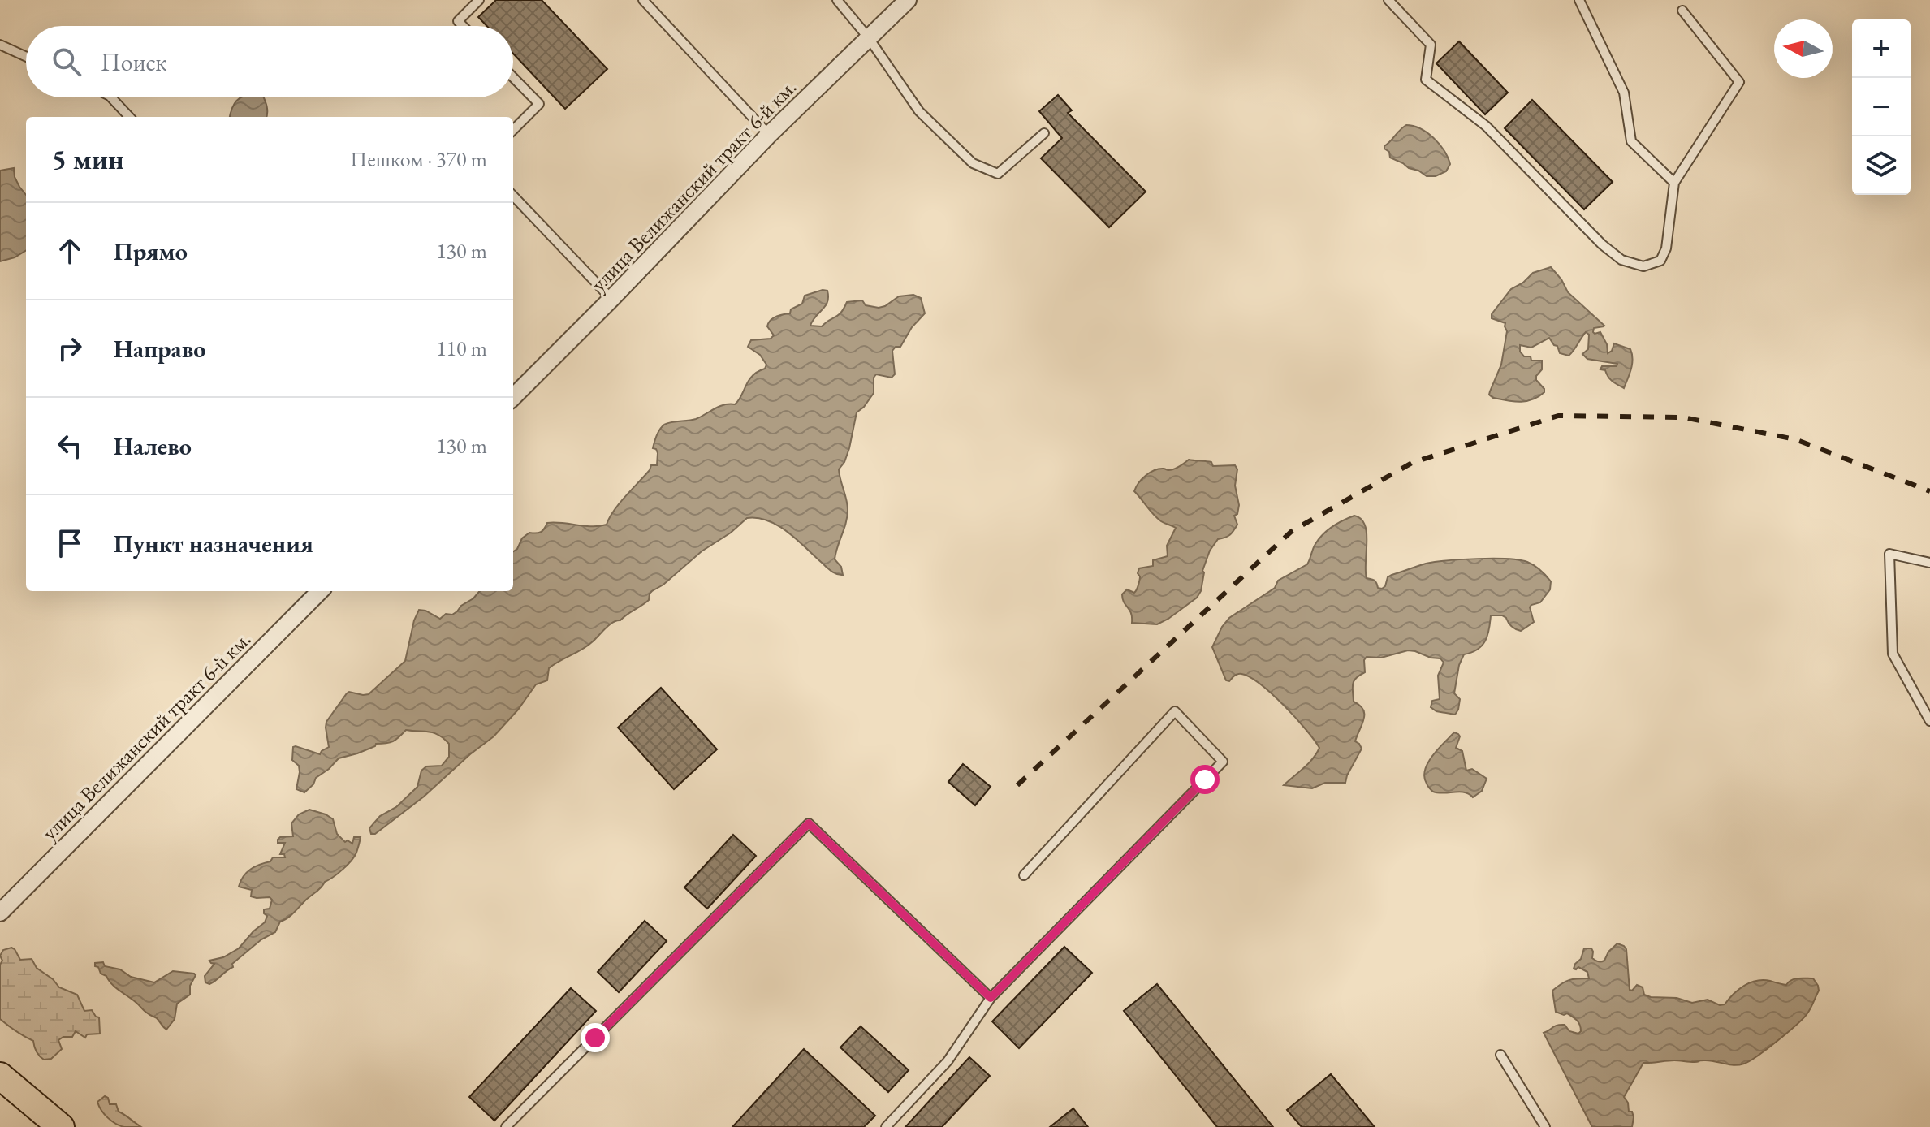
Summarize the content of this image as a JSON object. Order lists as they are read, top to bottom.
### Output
{
  "streets": {
    "street": ["улица Велижанский тракт 6-й км."]
  },
  "north": "left",
  "page": {
    "map_buttons": ["+", "−"],
    "search": "Поиск",
    "heading": ["5 мин", "Пешком · 370 m"],
    "list": [
      ["Прямо", "130 m"],
      ["Направо", "110 m"],
      ["Налево", "130 m"],
      "Пункт назначения"
    ]
  }
}
